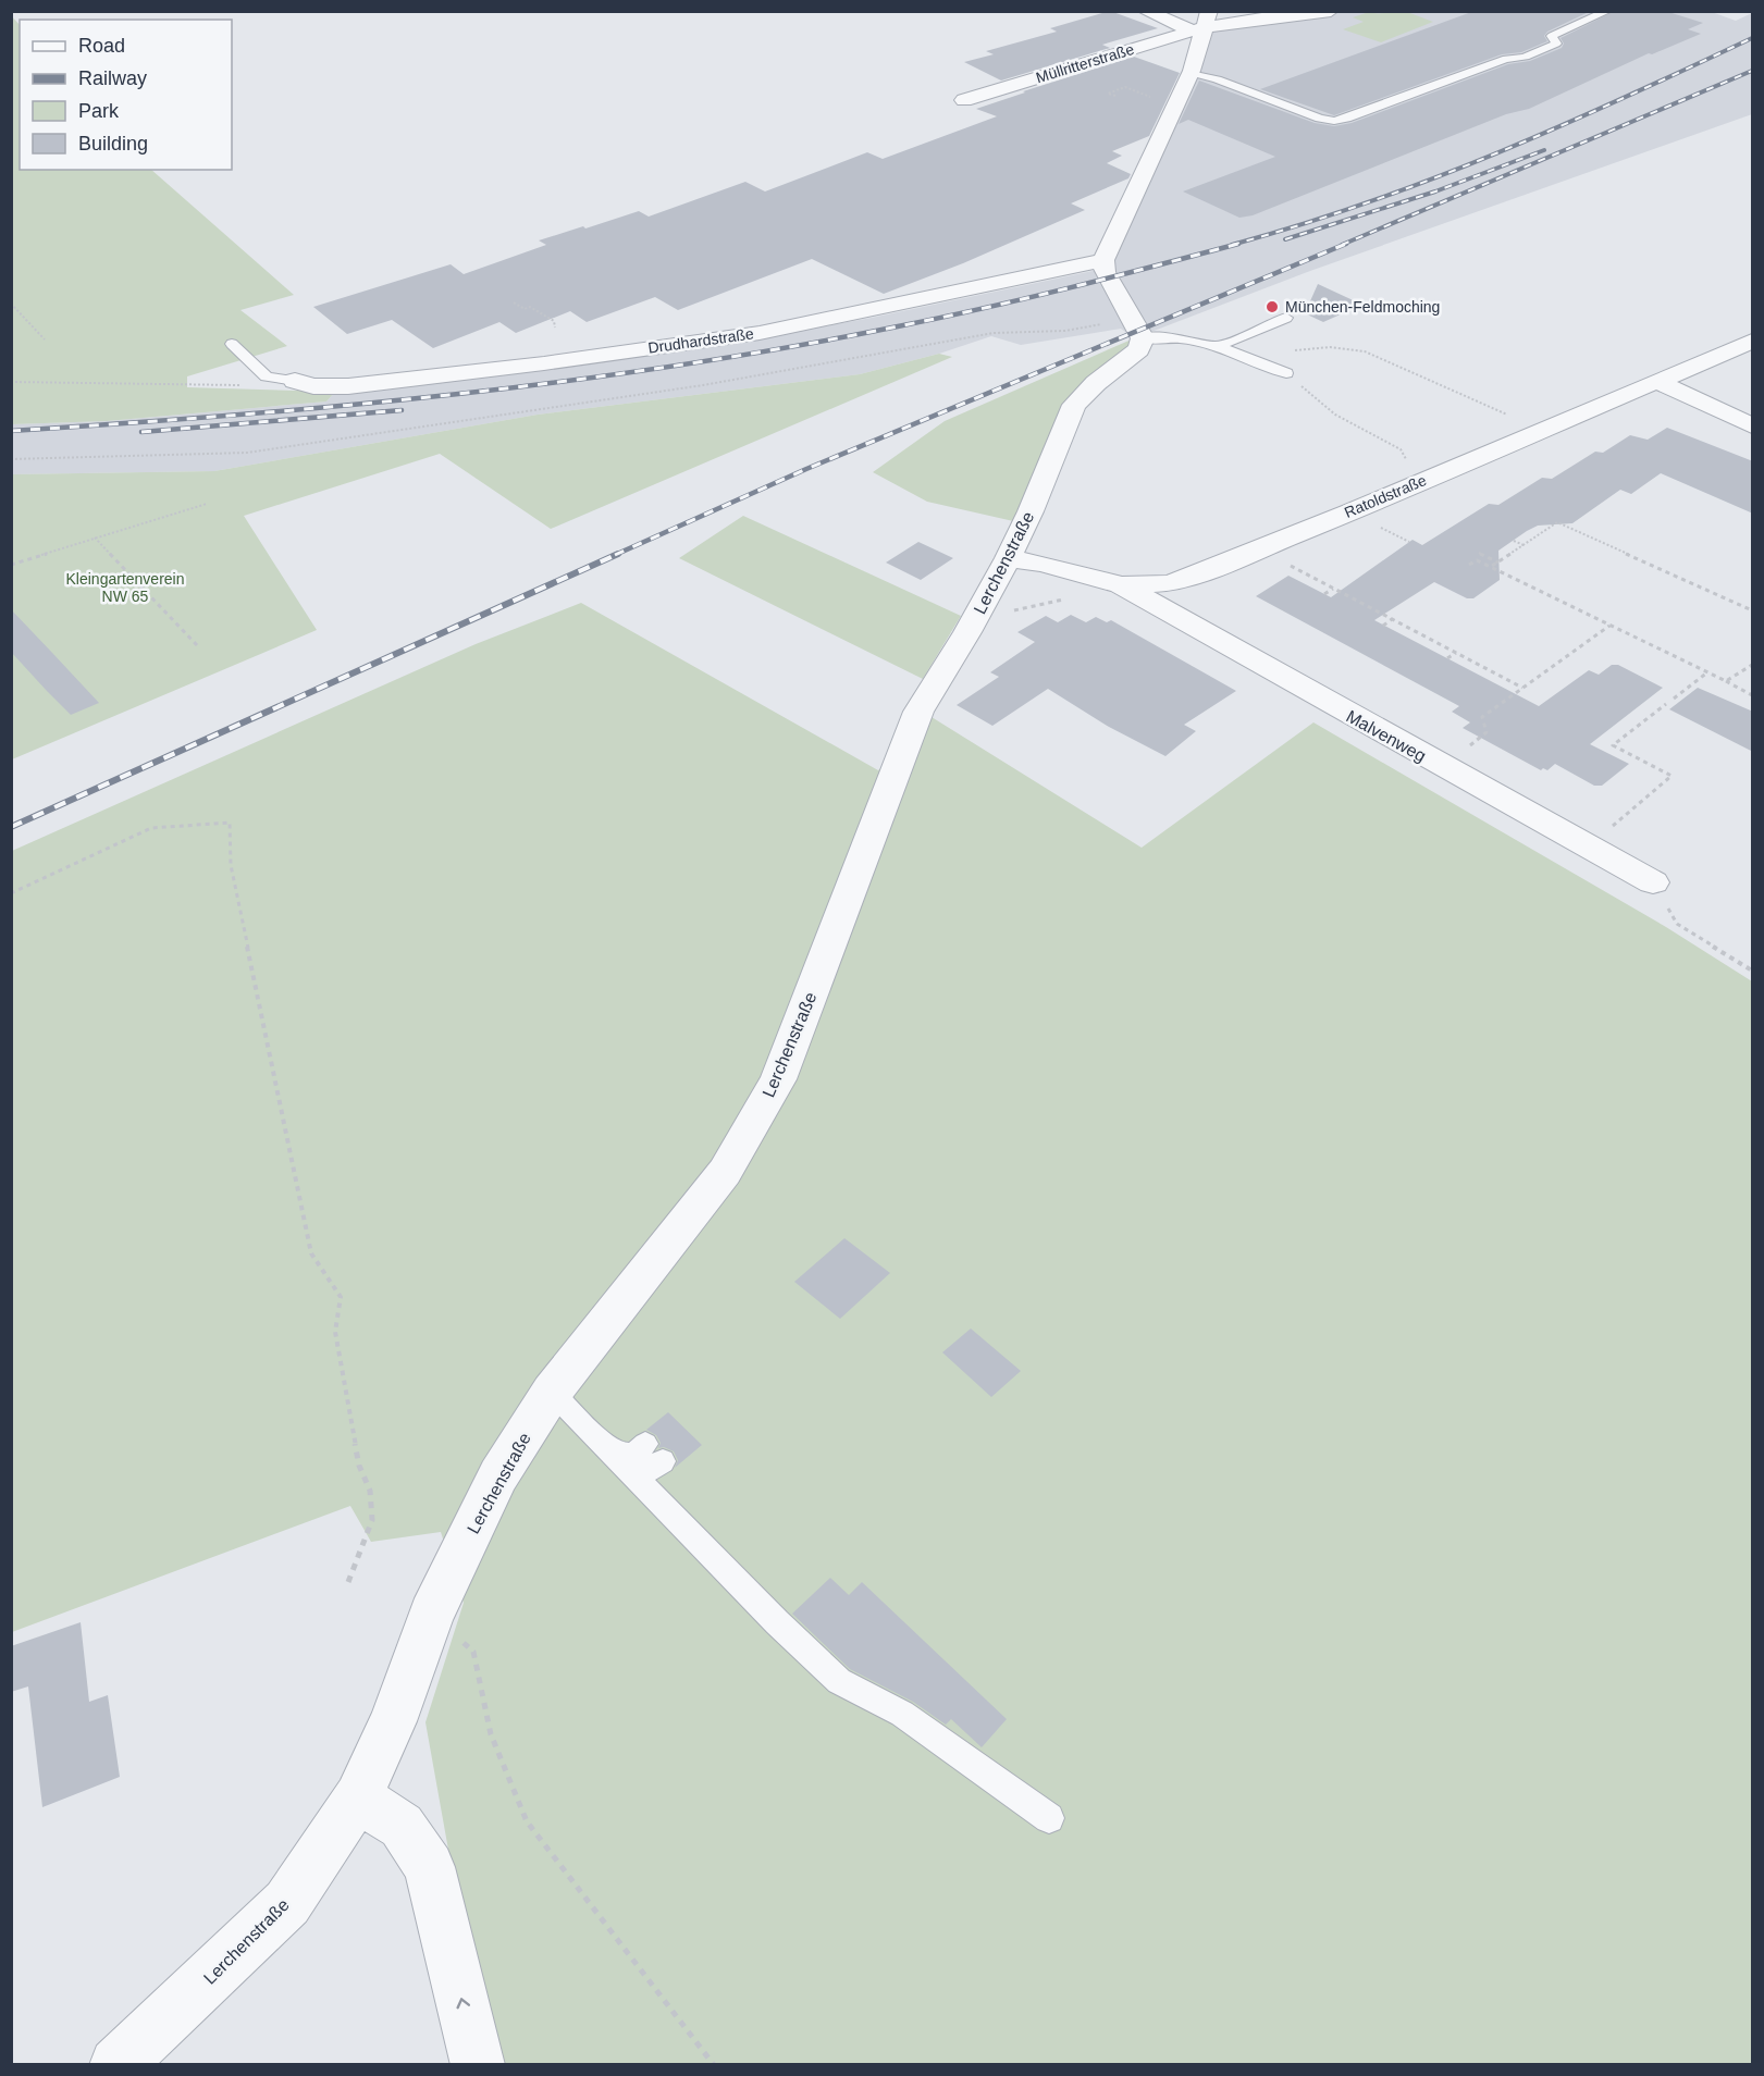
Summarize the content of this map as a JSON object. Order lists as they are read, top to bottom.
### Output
{
  "streets": {
    "street": [
      "Müllritterstraße",
      "Drudhardstraße",
      "Ratoldstraße",
      "Lerchenstraße",
      "Malvenweg"
    ]
  },
  "crossings": [
    ["Ratoldstraße", "Lerchenstraße"],
    ["Ratoldstraße", "Malvenweg"]
  ],
  "parks": ["Kleingartenverein NW 65"],
  "places": ["München-Feldmoching"],
  "legend": [
    "Road",
    "Railway",
    "Park",
    "Building"
  ]
}
